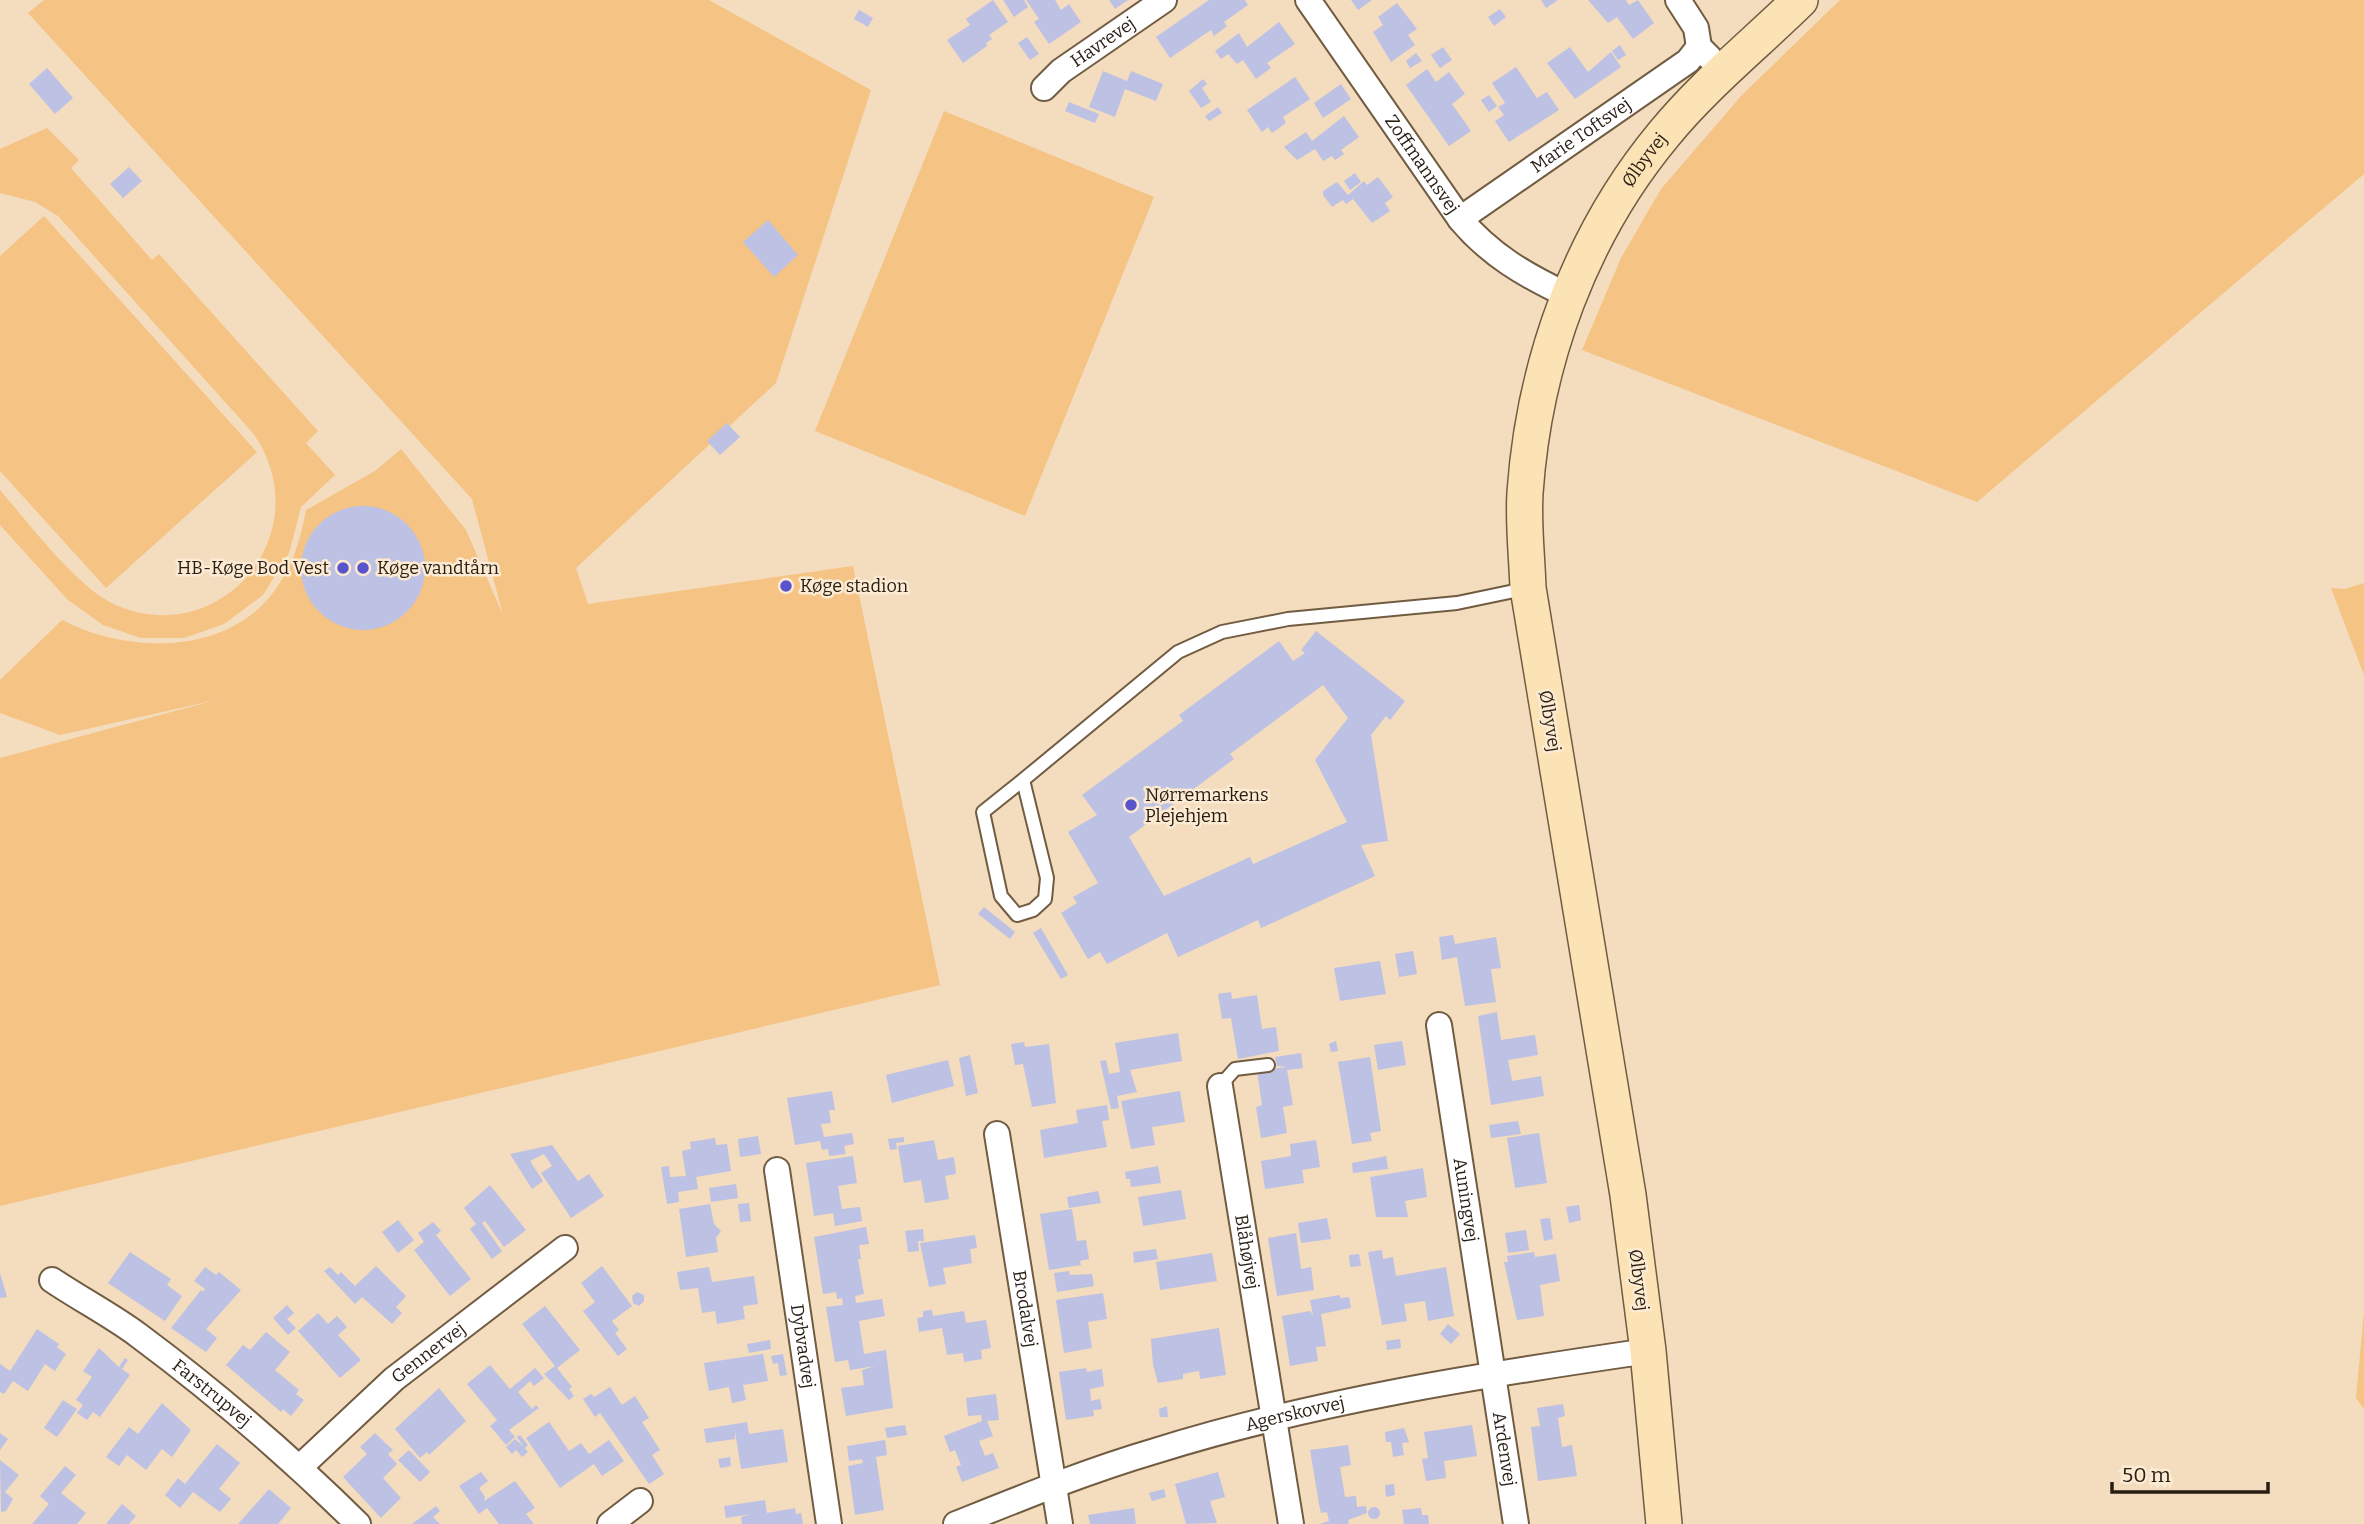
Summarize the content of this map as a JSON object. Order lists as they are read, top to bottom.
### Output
{
  "streets": {
    "street": [
      "Havrevej",
      "Marie Toftsvej",
      "Ølbyvej",
      "Zoffmannsvej",
      "Auningvej",
      "Blåhøjvej",
      "Brodalvej",
      "Dybvadvej",
      "Gennervej",
      "Farstrupvej",
      "Agerskovvej",
      "Ardenvej"
    ]
  },
  "crossings": [
    ["Marie Toftsvej", "Zoffmannsvej"],
    ["Ølbyvej", "Zoffmannsvej"],
    ["Ølbyvej", "Agerskovvej"],
    ["Auningvej", "Agerskovvej"],
    ["Auningvej", "Ardenvej"],
    ["Blåhøjvej", "Agerskovvej"],
    ["Brodalvej", "Agerskovvej"],
    ["Gennervej", "Farstrupvej"],
    ["Agerskovvej", "Ardenvej"]
  ],
  "places": [
    "HB-Køge Bod Vest",
    "Køge vandtårn",
    "Køge stadion",
    "Nørremarkens Plejehjem"
  ],
  "scale_bar": "50 m"
}
